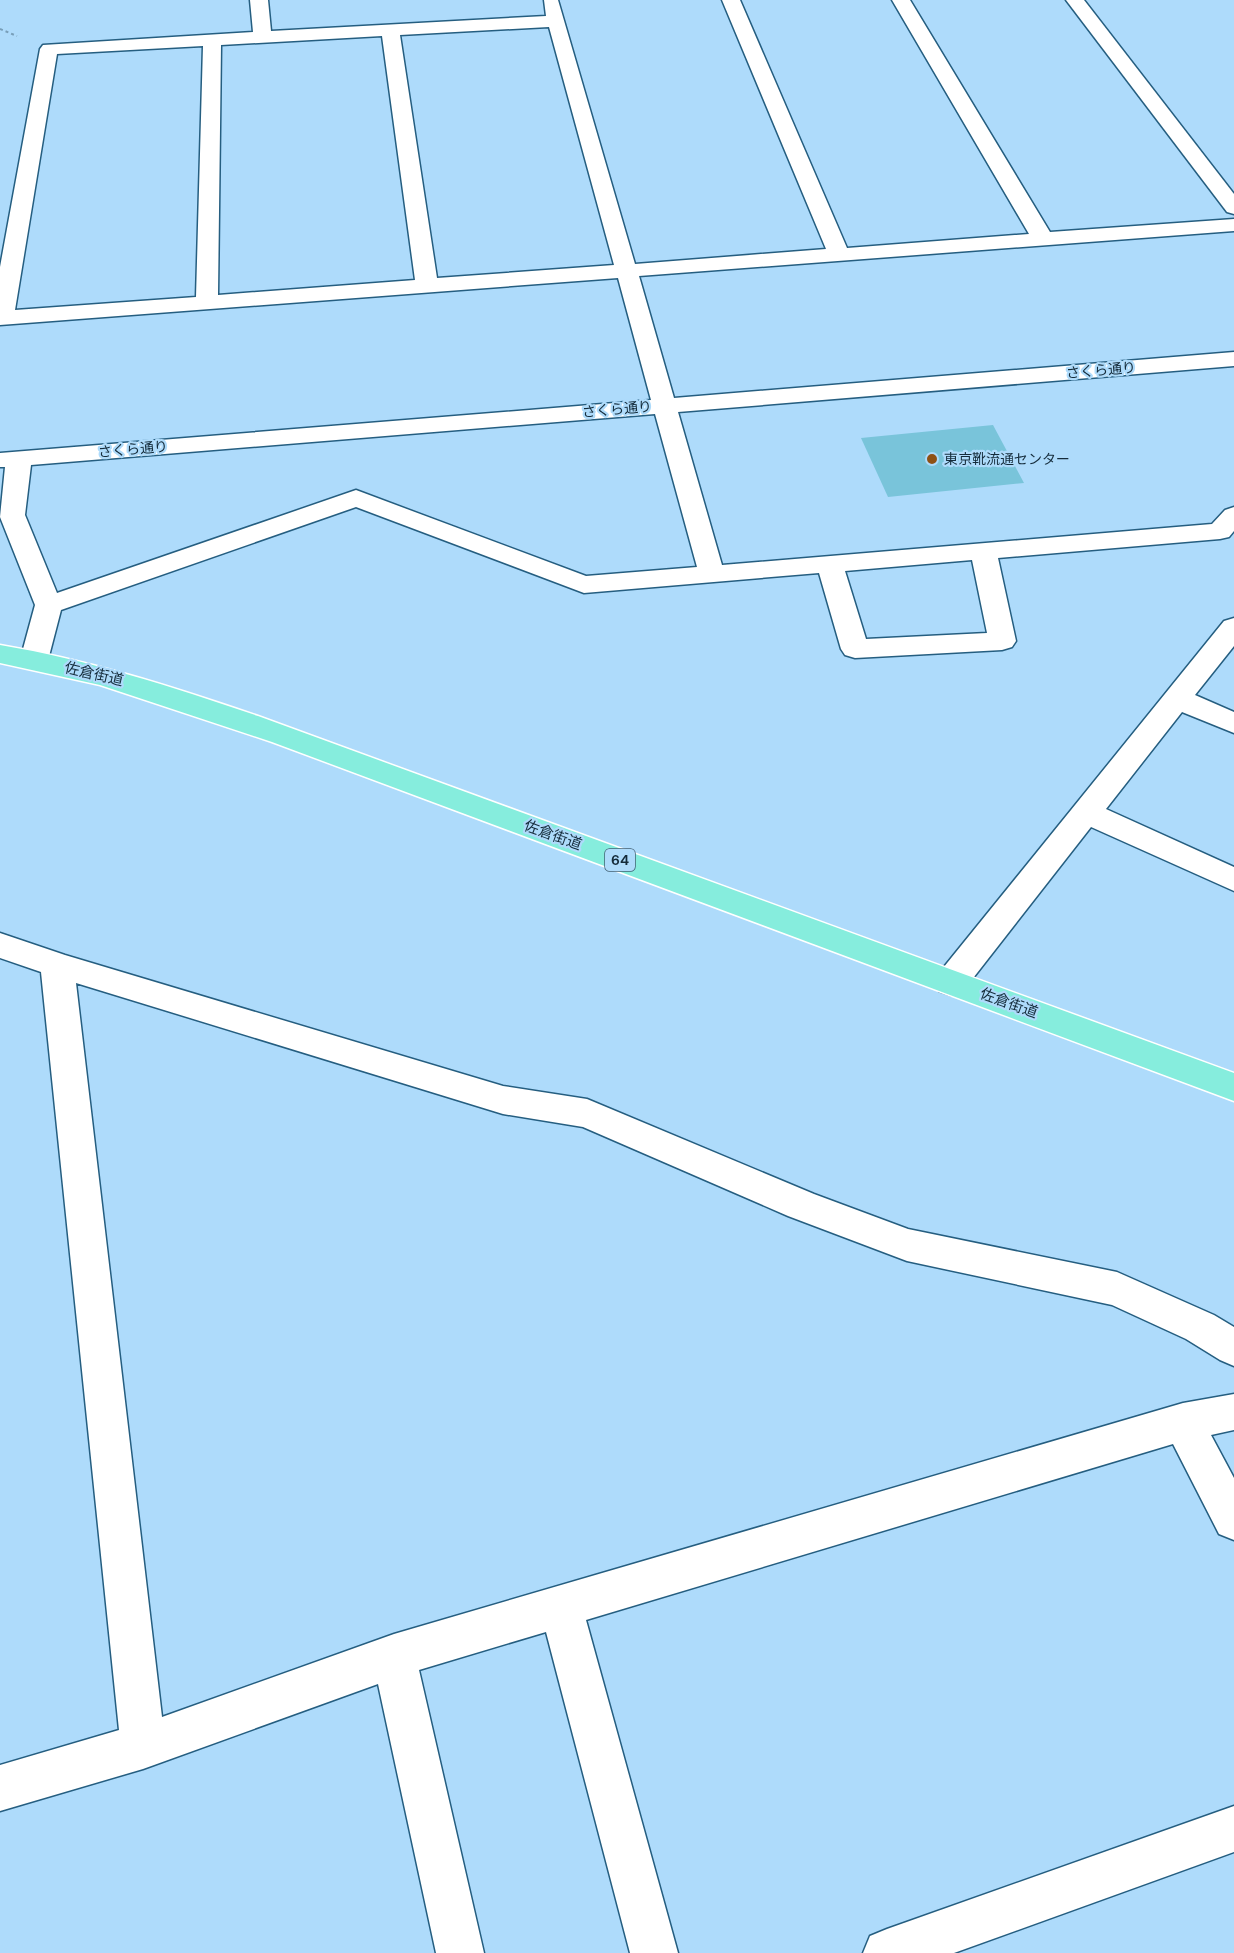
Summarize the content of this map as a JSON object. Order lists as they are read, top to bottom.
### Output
{
  "streets": {
    "main road": ["佐倉街道", "64"],
    "street": ["さくら通り"]
  },
  "places": ["東京靴流通センター"]
}
